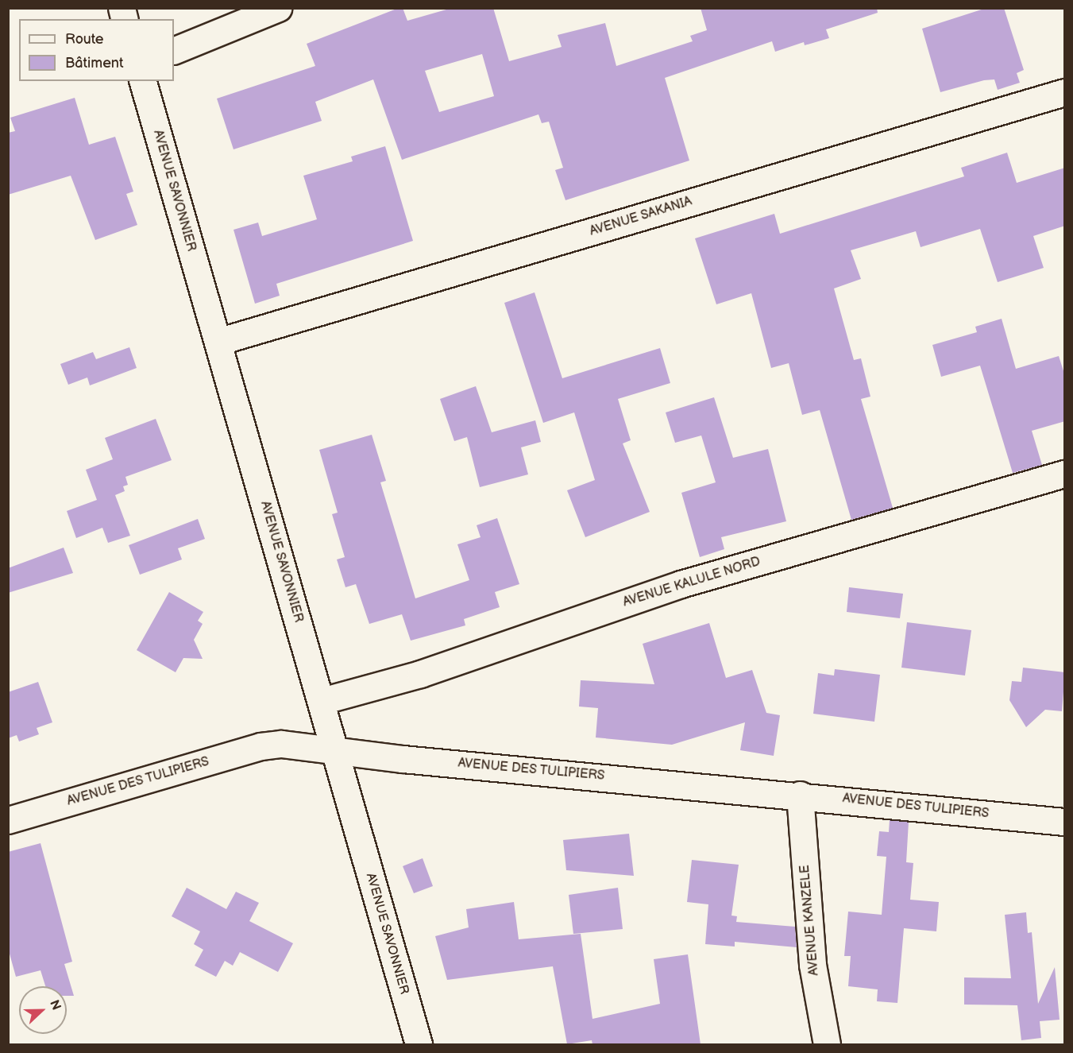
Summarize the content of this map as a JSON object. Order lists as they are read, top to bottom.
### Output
{
  "streets": {
    "street": [
      "AVENUE SAVONNIER",
      "AVENUE SAKANIA",
      "AVENUE KALULE NORD",
      "AVENUE DES TULIPIERS",
      "AVENUE KANZELE"
    ]
  },
  "crossings": [
    ["AVENUE SAVONNIER", "AVENUE SAKANIA"],
    ["AVENUE SAVONNIER", "AVENUE KALULE NORD"],
    ["AVENUE SAVONNIER", "AVENUE DES TULIPIERS"],
    ["AVENUE DES TULIPIERS", "AVENUE KANZELE"]
  ],
  "legend": ["Route", "Bâtiment"],
  "north": "right"
}
